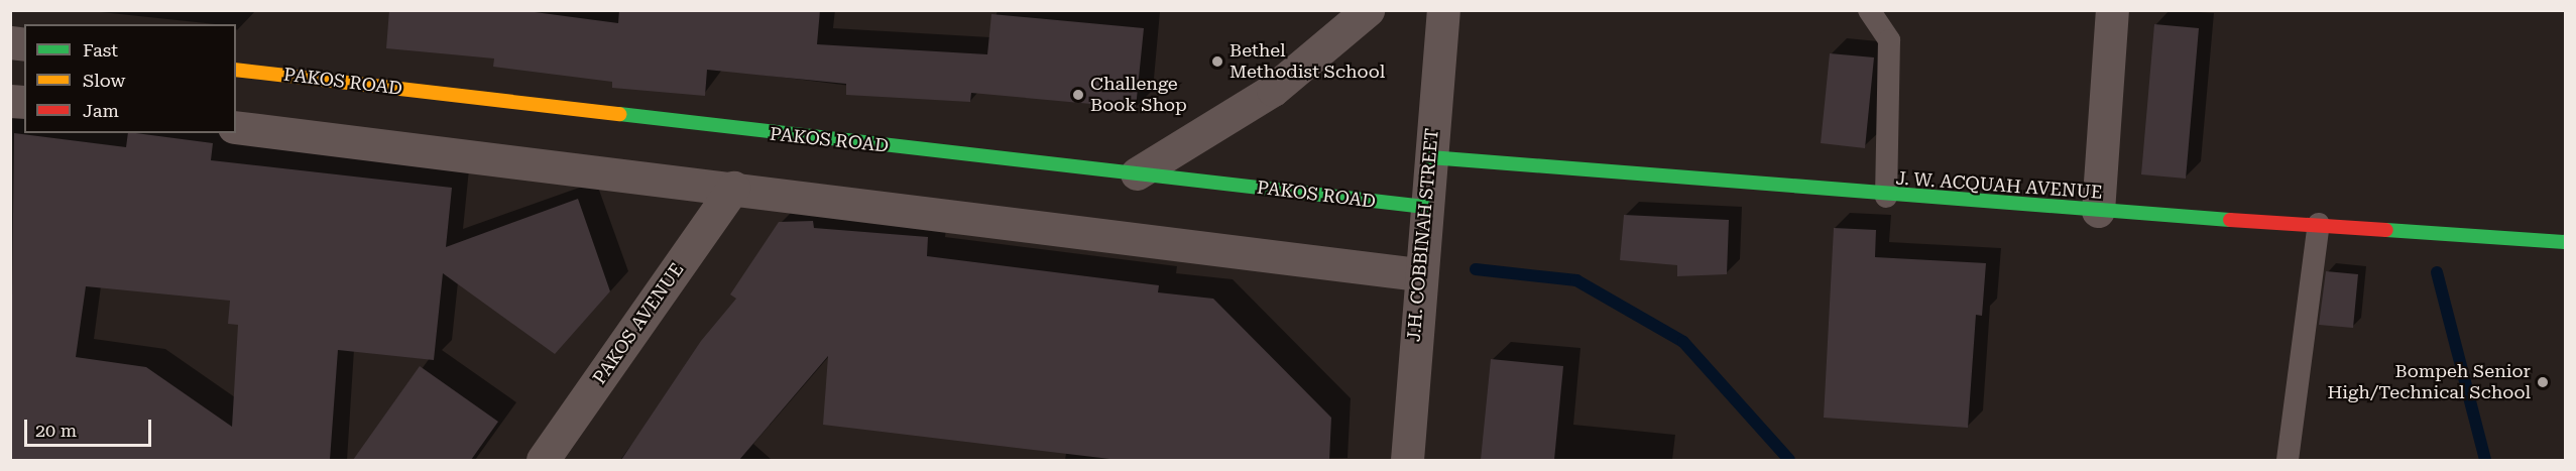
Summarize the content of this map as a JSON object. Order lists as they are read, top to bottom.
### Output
{
  "streets": {
    "street": [
      "PAKOS ROAD",
      "J. W. ACQUAH AVENUE",
      "J.H. COBBINAH STREET",
      "PAKOS AVENUE"
    ]
  },
  "crossings": [
    ["PAKOS ROAD", "J.H. COBBINAH STREET"],
    ["J. W. ACQUAH AVENUE", "J.H. COBBINAH STREET"]
  ],
  "places": ["Bethel Methodist School", "Challenge Book Shop", "Bompeh Senior High/Technical School"],
  "legend": ["Fast", "Slow", "Jam"],
  "scale_bar": "20 m"
}
